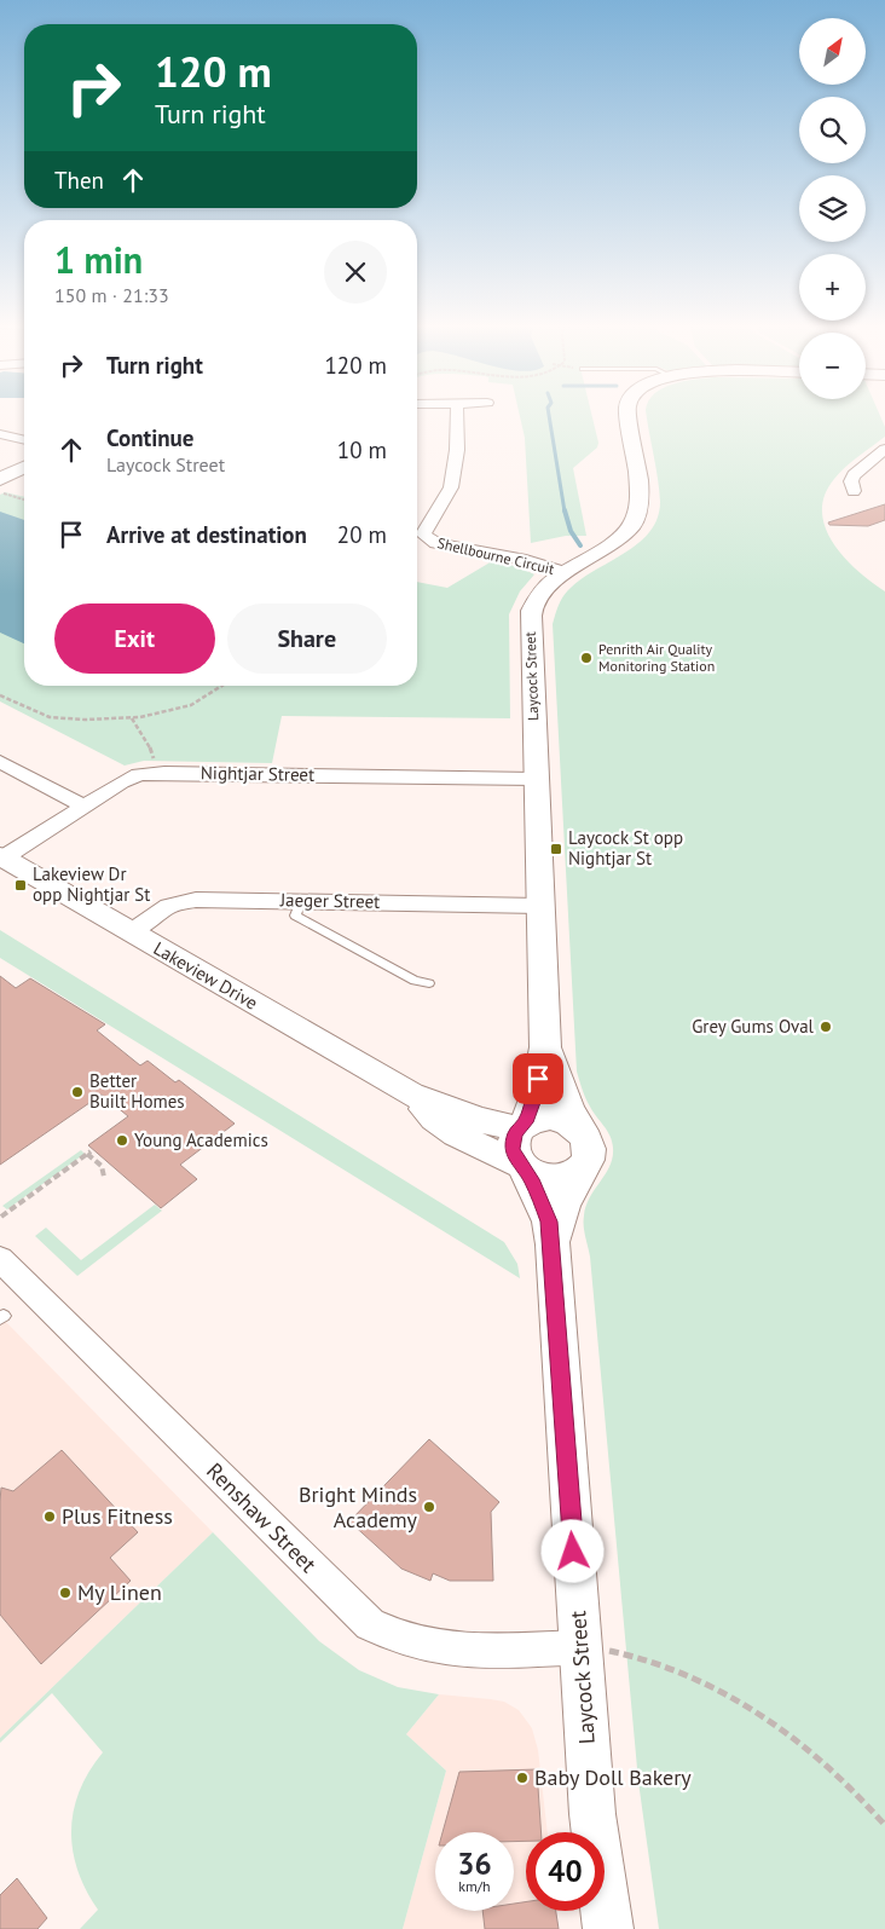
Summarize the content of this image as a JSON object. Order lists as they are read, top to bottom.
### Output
{
  "streets": {
    "street": [
      "Shellbourne Circuit",
      "Laycock Street",
      "Nightjar Street",
      "Jaeger Street",
      "Lakeview Drive",
      "Renshaw Street"
    ]
  },
  "crossings": [
    ["Shellbourne Circuit", "Laycock Street"],
    ["Laycock Street", "Nightjar Street"],
    ["Laycock Street", "Jaeger Street"],
    ["Laycock Street", "Lakeview Drive"],
    ["Laycock Street", "Renshaw Street"],
    ["Nightjar Street", "Lakeview Drive"],
    ["Jaeger Street", "Lakeview Drive"]
  ],
  "places": {
    "other": [
      "Penrith Air Quality Monitoring Station",
      "Grey Gums Oval",
      "Better Built Homes",
      "Young Academics",
      "Bright Minds Academy",
      "Plus Fitness",
      "My Linen",
      "Baby Doll Bakery"
    ],
    "transit": ["Laycock St opp Nightjar St", "Lakeview Dr opp Nightjar St"]
  },
  "north": "top right",
  "page": {
    "map_buttons": ["+", "−"],
    "turn": ["120 m", "Turn right"],
    "then": "Then",
    "heading": ["1 min", "150 m · 21:33"],
    "list": [
      {
        "name": "Turn right",
        "value": "120 m"
      },
      {
        "name": "Continue",
        "note": "Laycock Street",
        "value": "10 m"
      },
      {
        "name": "Arrive at destination",
        "value": "20 m"
      }
    ],
    "buttons": ["Exit", "Share"],
    "speed": "36 km/h",
    "limit": "40"
  }
}
